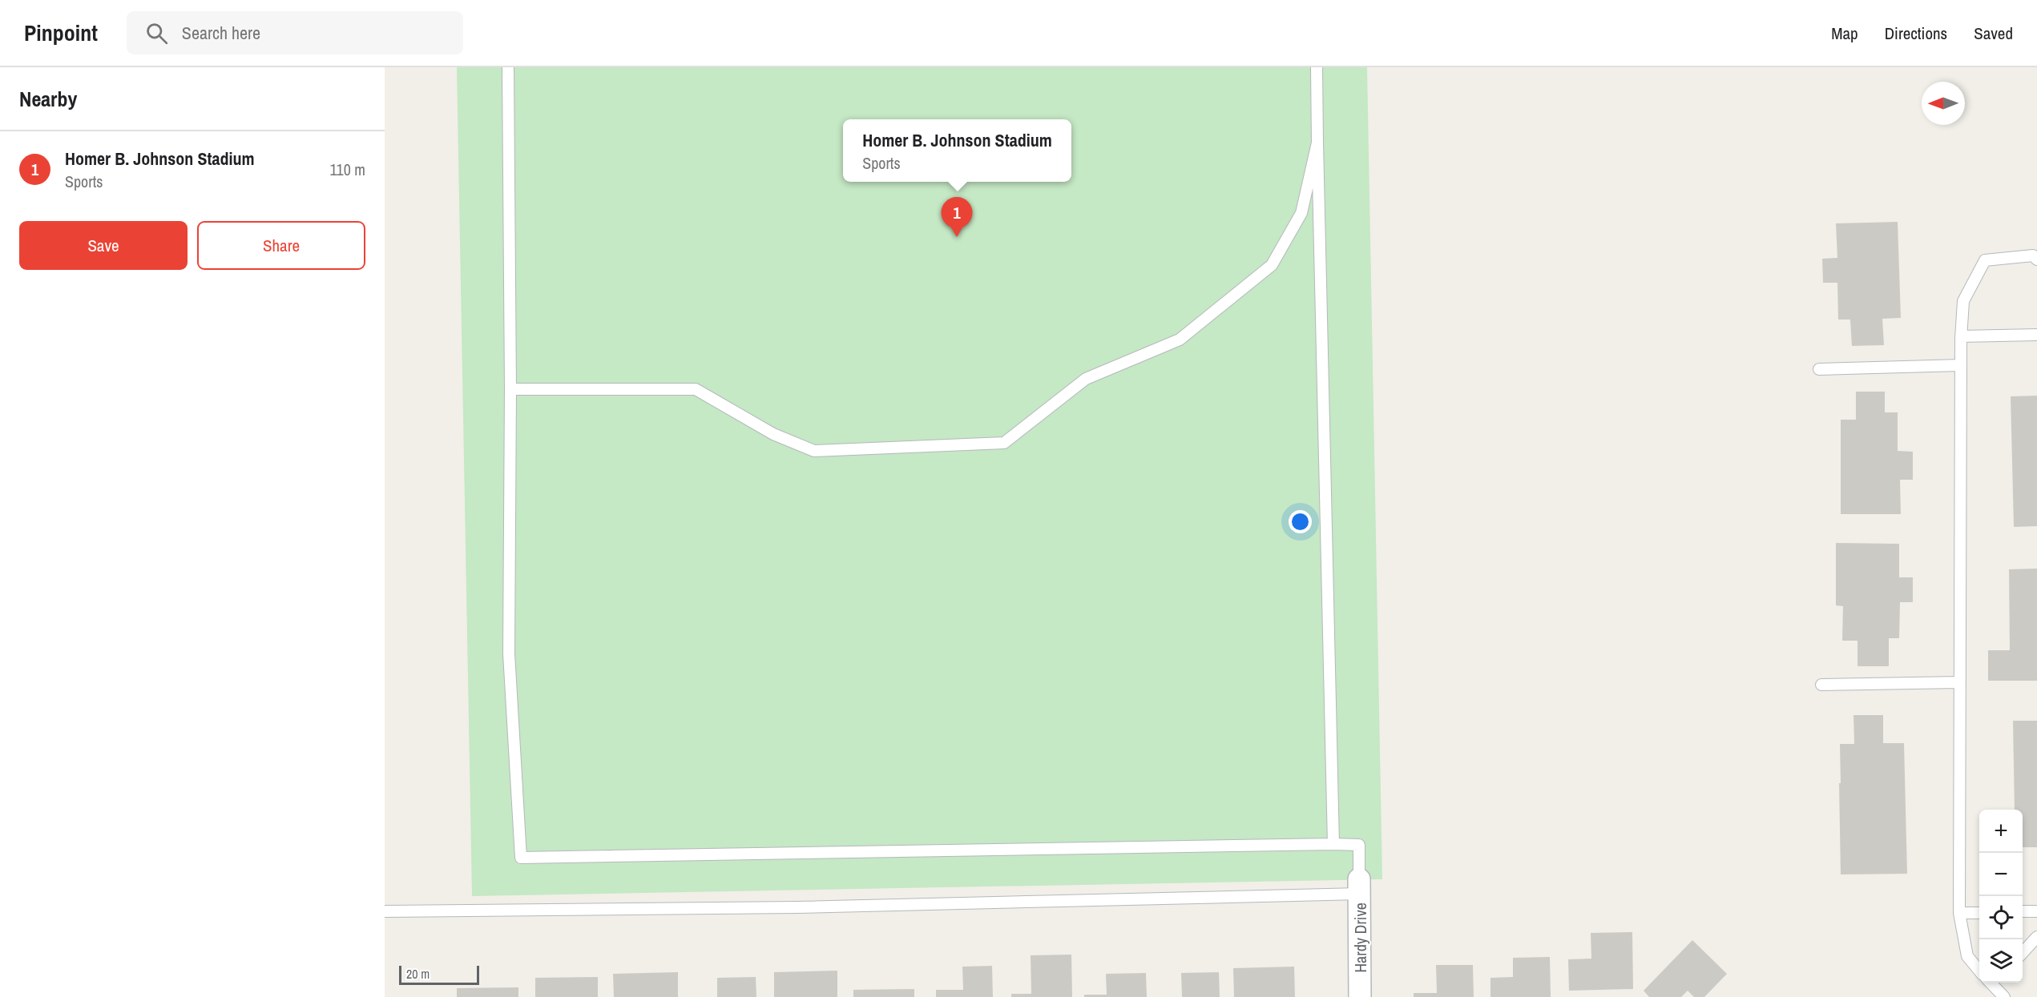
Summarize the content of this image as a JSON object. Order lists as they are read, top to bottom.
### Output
{
  "streets": {
    "street": ["Hardy Drive"]
  },
  "scale_bar": "20 m",
  "north": "left",
  "page": {
    "header": "Pinpoint",
    "search": "Search here",
    "nav": ["Map", "Directions", "Saved"],
    "heading": "Nearby",
    "popup": ["Homer B. Johnson Stadium", "Sports"],
    "list": [
      {
        "mark": "1",
        "name": "Homer B. Johnson Stadium",
        "note": "Sports",
        "value": "110 m"
      }
    ],
    "pins": "1",
    "buttons": ["Save", "Share"],
    "map_buttons": ["+", "−"],
    "scale": "20 m"
  }
}
